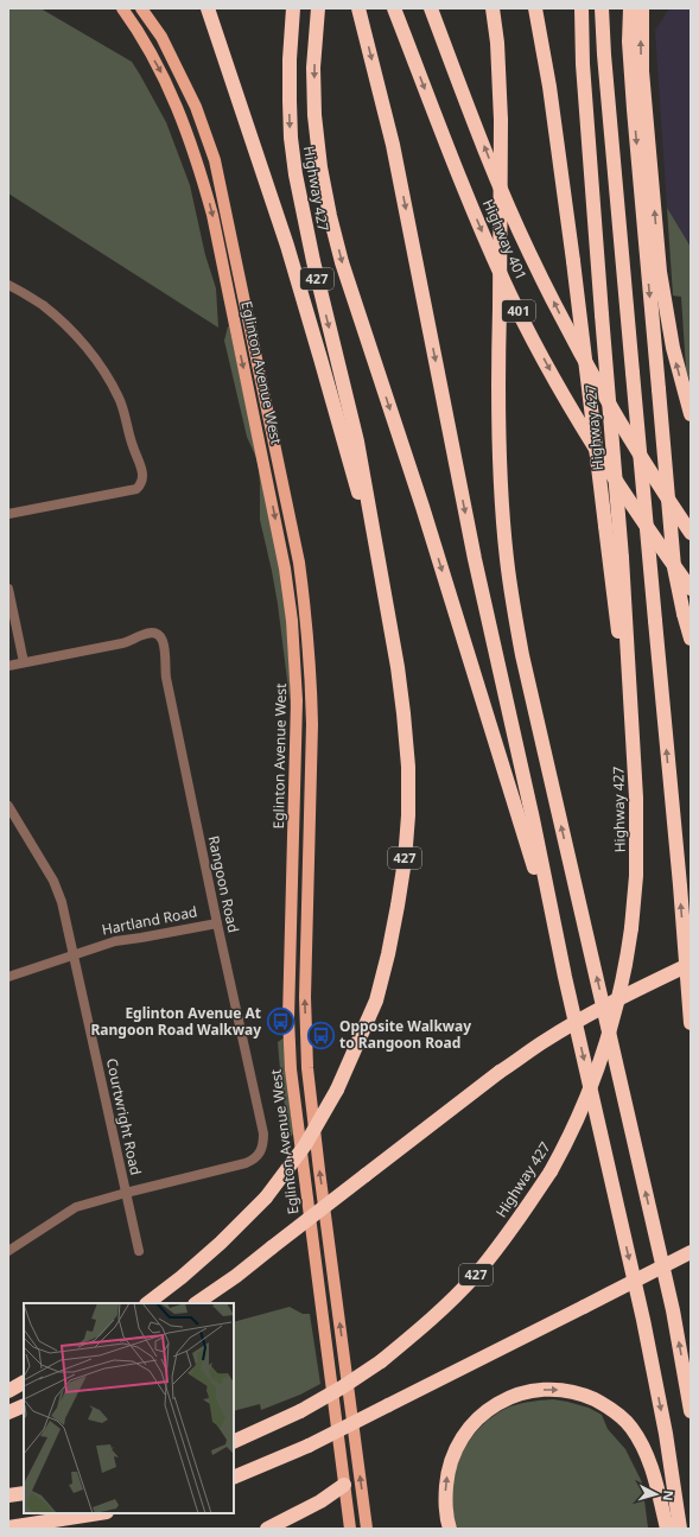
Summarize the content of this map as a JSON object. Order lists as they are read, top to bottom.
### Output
{
  "streets": {
    "highway": [
      "Highway 427",
      "Highway 401",
      "427",
      "401"
    ],
    "main road": ["Eglinton Avenue West"],
    "street": ["Rangoon Road", "Hartland Road", "Courtwright Road"]
  },
  "crossings": [
    ["Rangoon Road", "Hartland Road"],
    ["Rangoon Road", "Courtwright Road"],
    ["Hartland Road", "Courtwright Road"]
  ],
  "places": {
    "bus stop": ["Eglinton Avenue At Rangoon Road Walkway", "Opposite Walkway to Rangoon Road"]
  },
  "north": "right"
}
